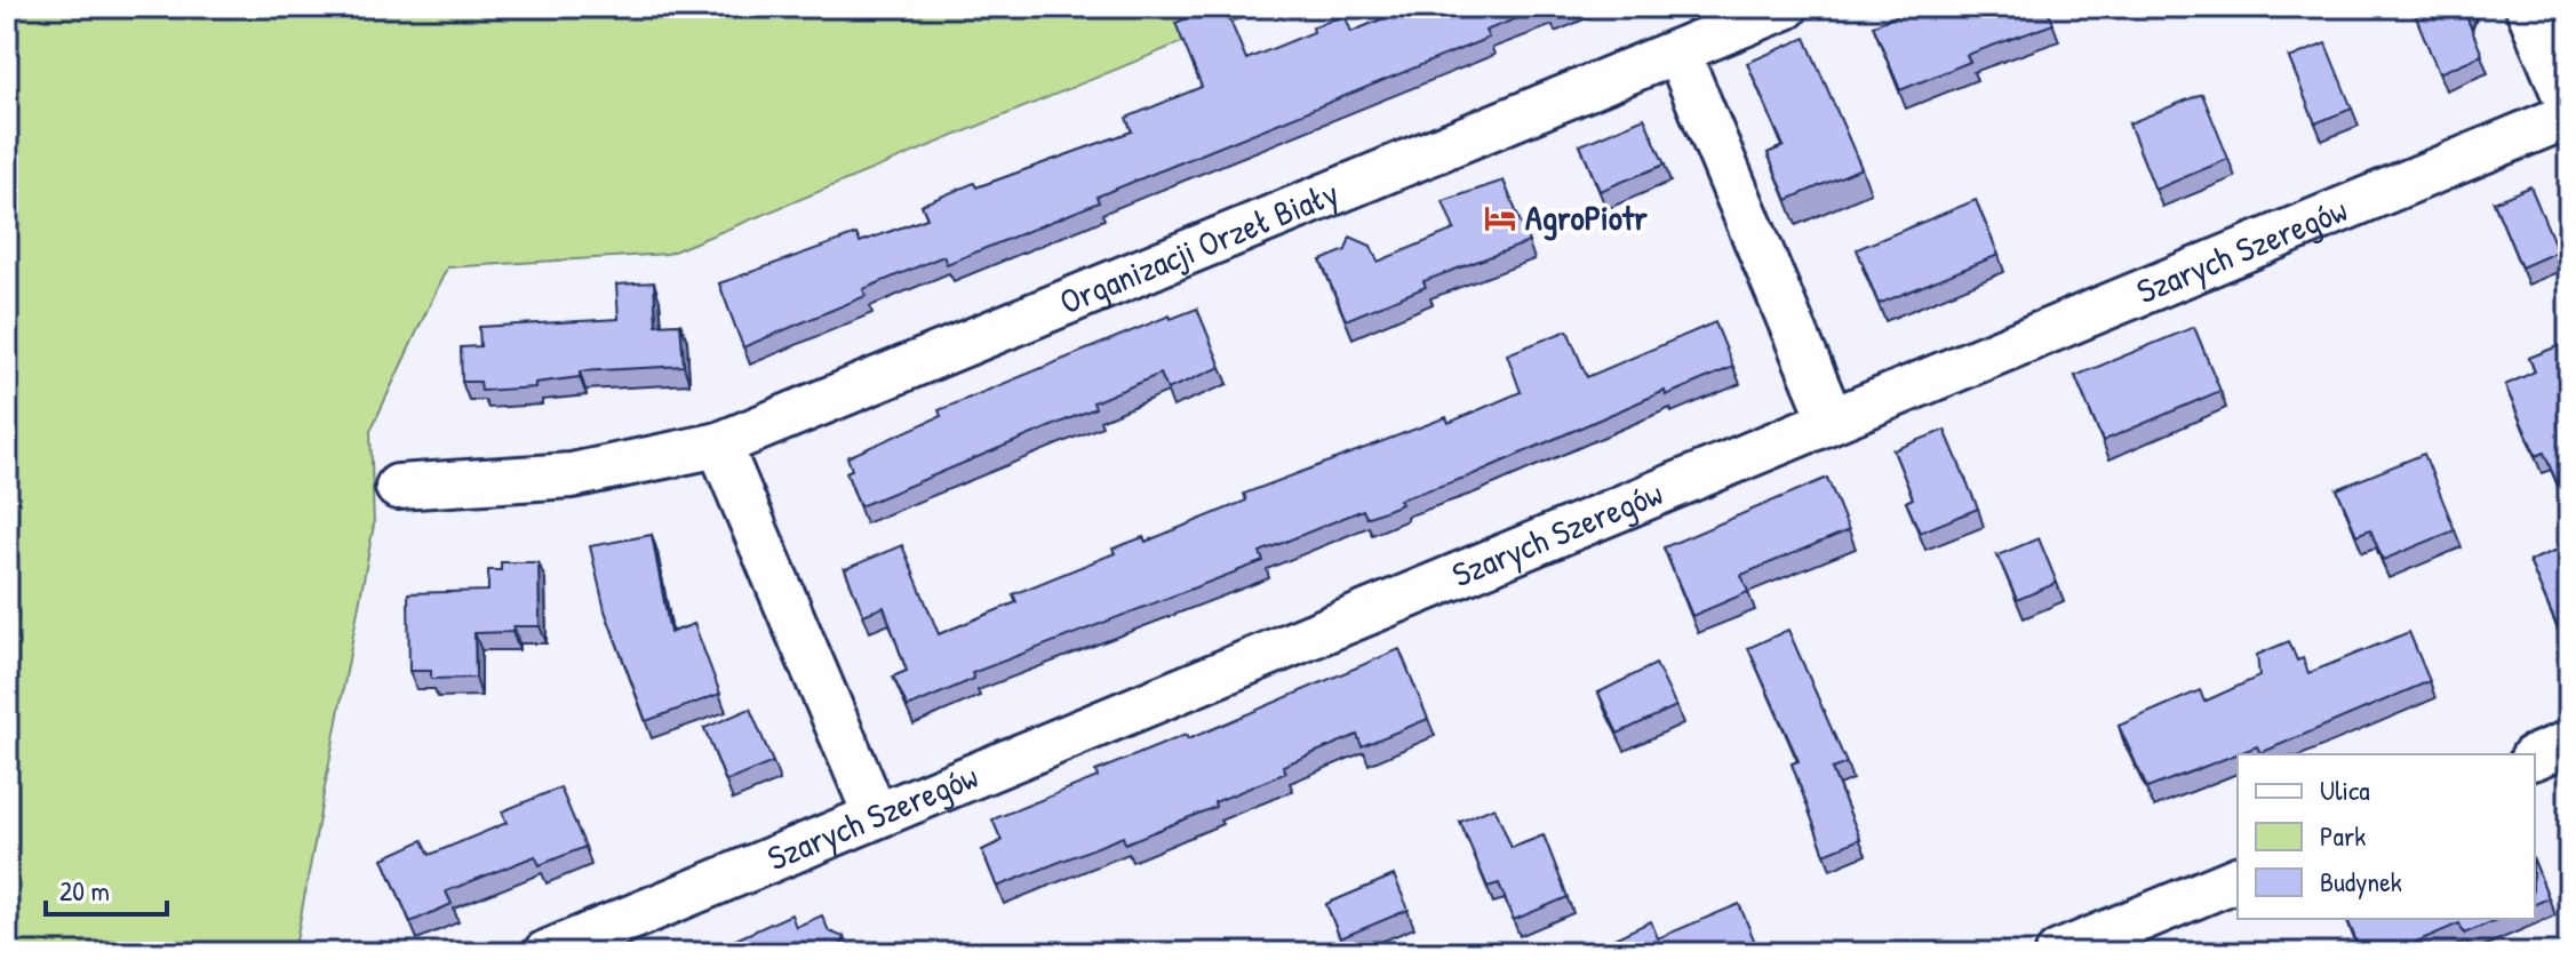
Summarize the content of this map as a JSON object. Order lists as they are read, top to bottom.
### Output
{
  "streets": {
    "street": ["Organizacji Orzeł Biały", "Szarych Szeregów"]
  },
  "places": {
    "hotel": ["AgroPiotr"]
  },
  "legend": ["Ulica", "Park", "Budynek"],
  "scale_bar": "20 m"
}
